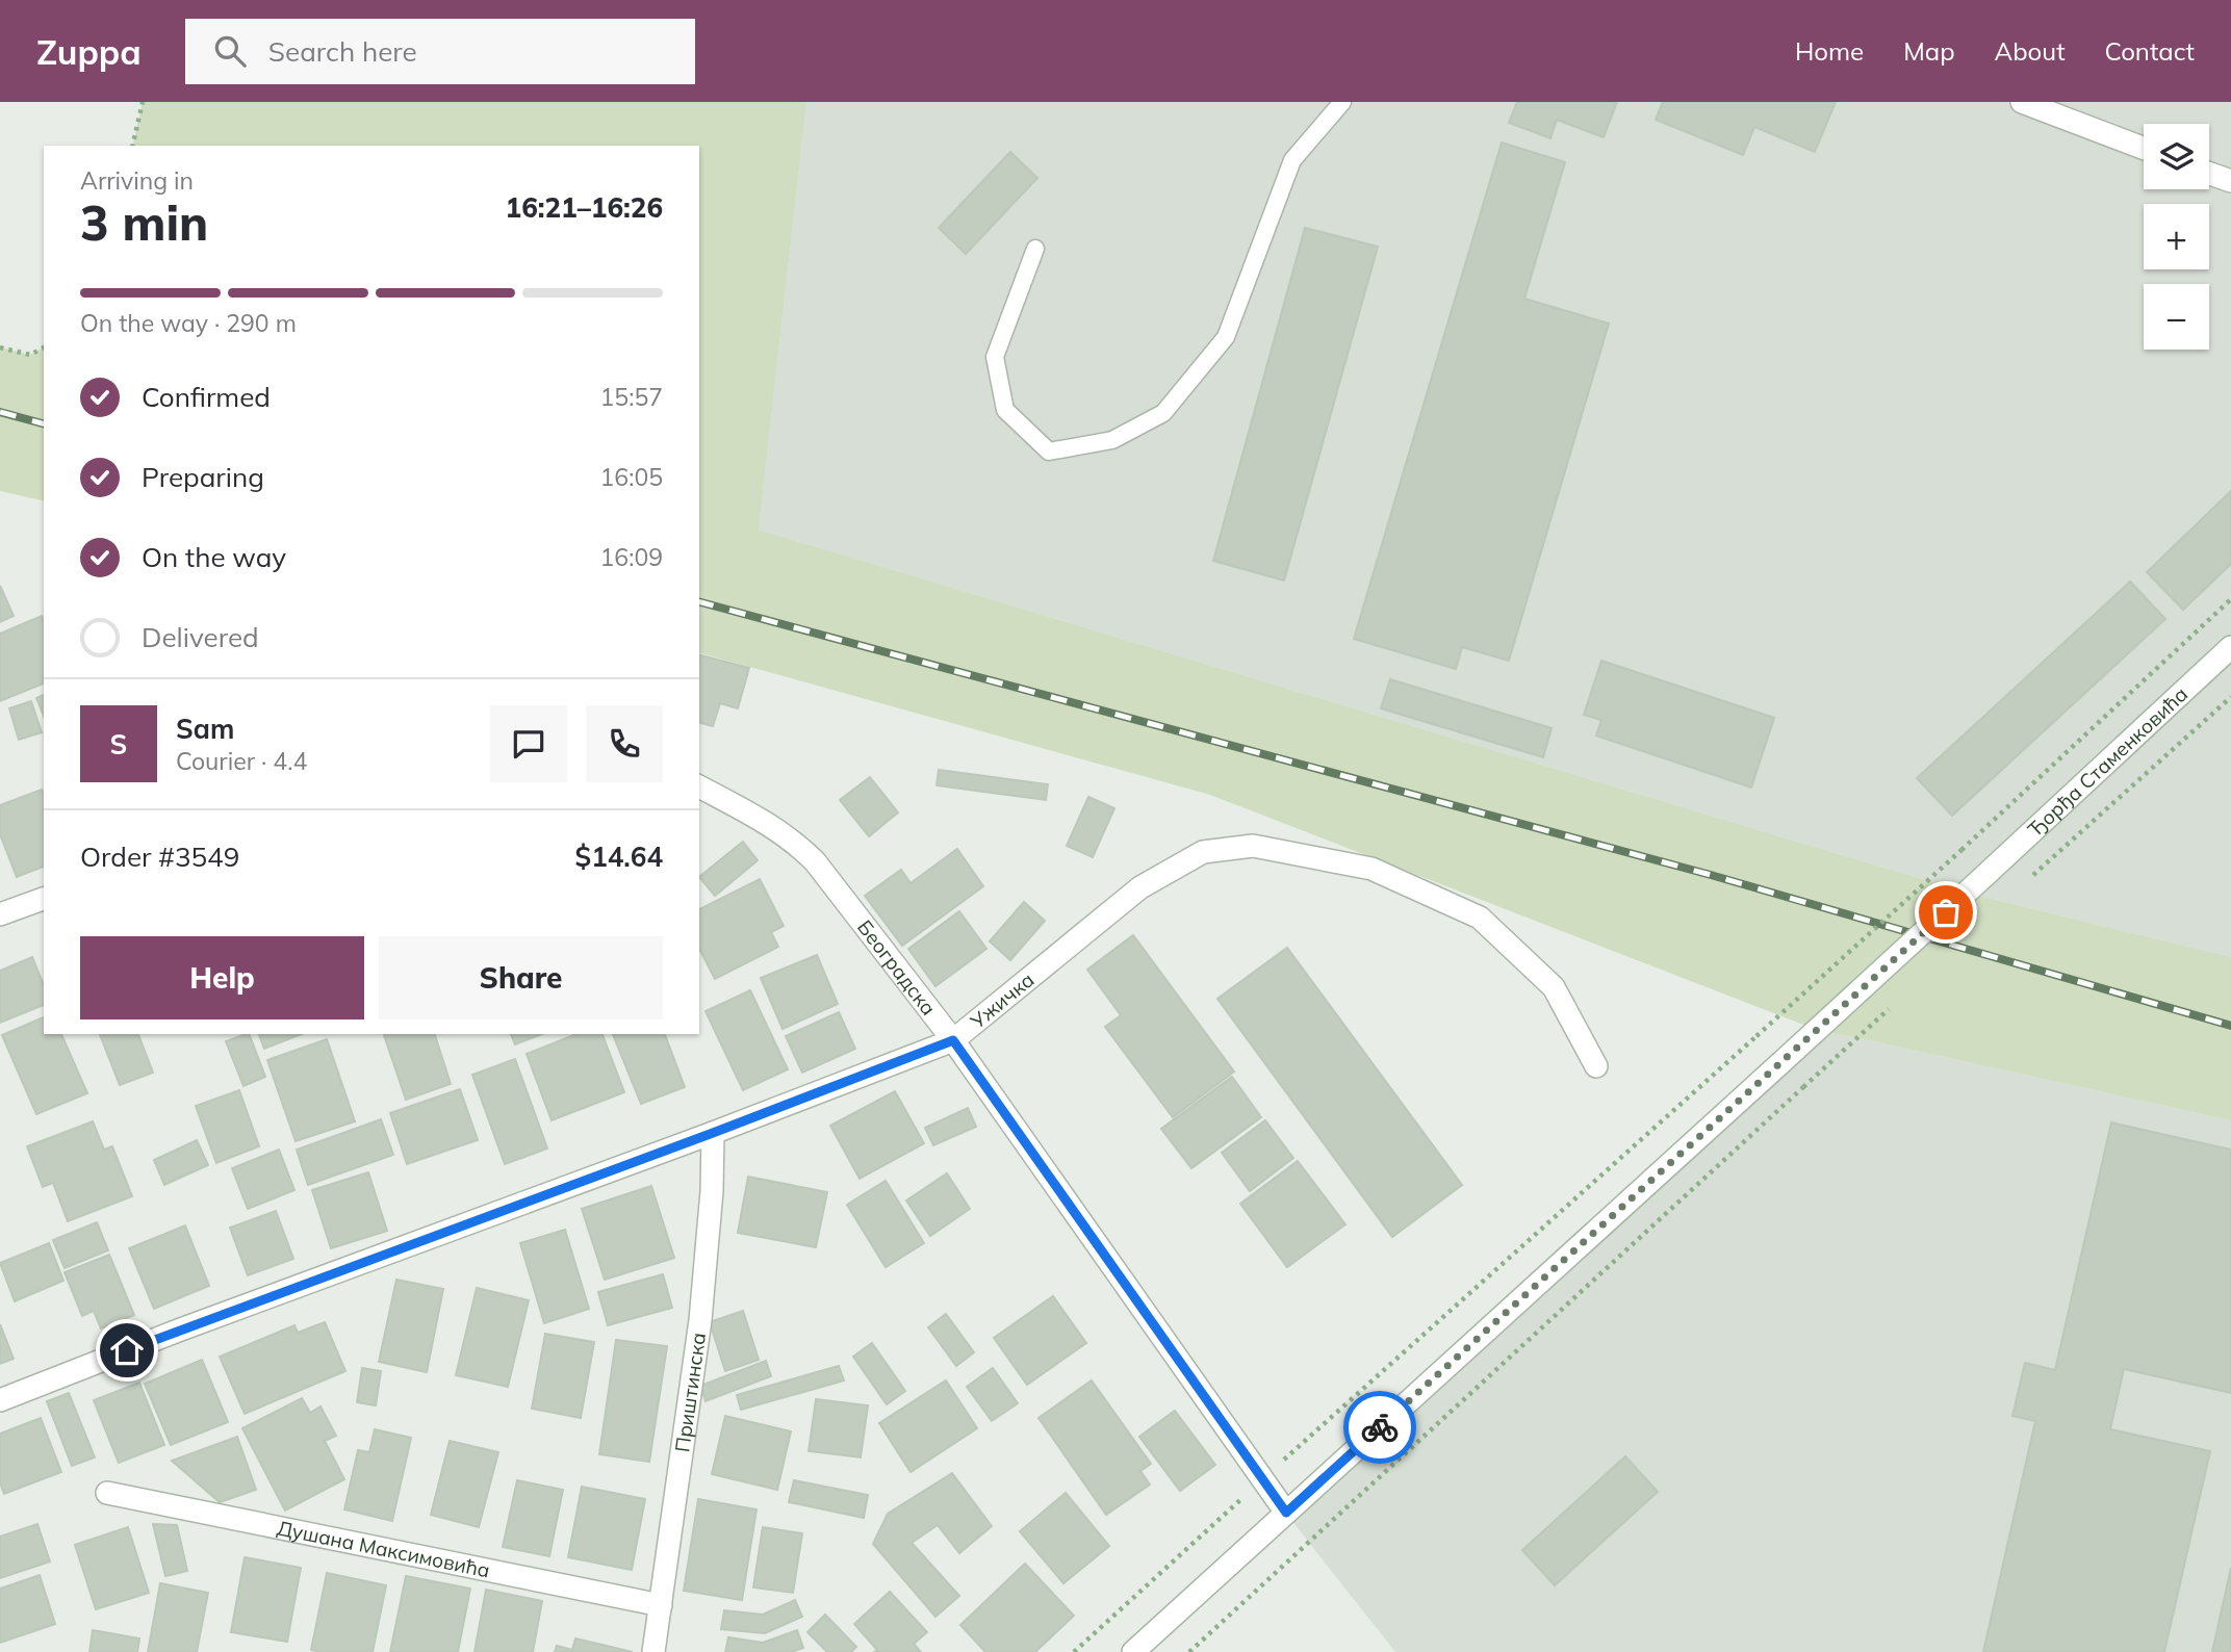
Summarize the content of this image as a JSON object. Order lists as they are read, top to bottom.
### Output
{
  "streets": {
    "street": [
      "Ђорђа Стаменковића",
      "Београдска",
      "Ужичка",
      "Приштинска",
      "Душана Максимовића"
    ]
  },
  "crossings": [
    ["Ђорђа Стаменковића", "Београдска"],
    ["Београдска", "Ужичка"],
    ["Ужичка", "Приштинска"],
    ["Приштинска", "Душана Максимовића"]
  ],
  "page": {
    "header": "Zuppa",
    "search": "Search here",
    "nav": [
      "Home",
      "Map",
      "About",
      "Contact"
    ],
    "map_buttons": ["+", "−"],
    "heading": ["3 min", "Arriving in", "16:21–16:26"],
    "panel": [
      "Sam",
      "Courier · 4.4",
      "Order #3549",
      "$14.64"
    ],
    "bar": "On the way · 290 m",
    "list": [
      ["Confirmed", "15:57"],
      ["Preparing", "16:05"],
      ["On the way", "16:09"],
      "Delivered"
    ],
    "round": "S",
    "buttons": ["Help", "Share"]
  }
}
